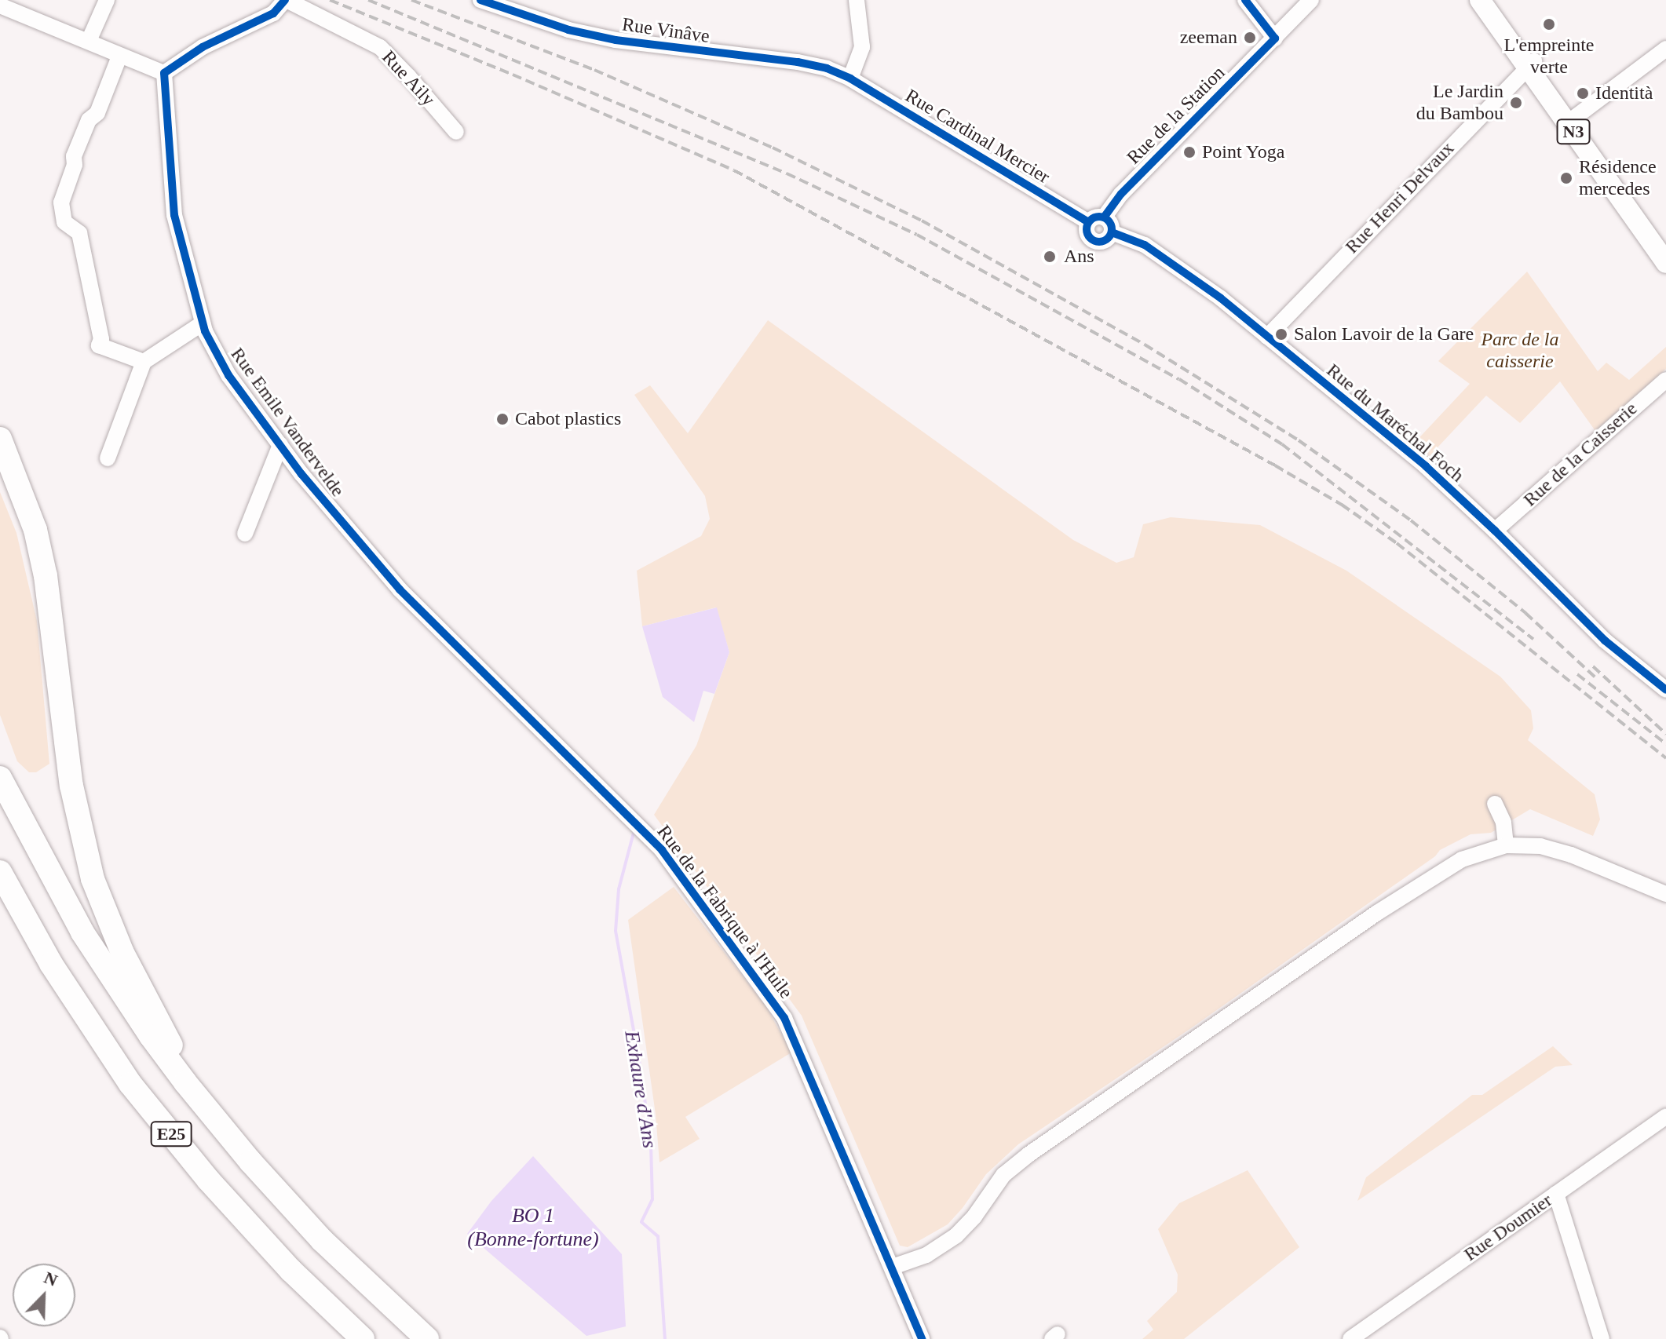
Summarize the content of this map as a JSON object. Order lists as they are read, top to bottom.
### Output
{
  "streets": {
    "highway": ["E25"],
    "main road": ["N3"],
    "street": [
      "Rue Vinâve",
      "Rue Aily",
      "Rue de la Station",
      "Rue Cardinal Mercier",
      "Rue Henri Delvaux",
      "Rue Emile Vandervelde",
      "Rue du Maréchal Foch",
      "Rue de la Caisserie",
      "Rue de la Fabrique à l'Huile",
      "Rue Doumier"
    ]
  },
  "crossings": [
    ["Rue Vinâve", "Rue Cardinal Mercier"],
    ["Rue de la Station", "Rue Cardinal Mercier"],
    ["Rue de la Station", "Rue du Maréchal Foch"],
    ["N3", "Rue Henri Delvaux"],
    ["Rue Cardinal Mercier", "Rue du Maréchal Foch"],
    ["Rue Henri Delvaux", "Rue du Maréchal Foch"],
    ["Rue Emile Vandervelde", "Rue de la Fabrique à l'Huile"],
    ["Rue du Maréchal Foch", "Rue de la Caisserie"]
  ],
  "water": ["Exhaure d'Ans", "BO 1 (Bonne-fortune)"],
  "parks": ["Parc de la caisserie"],
  "places": [
    "L'empreinte verte",
    "zeeman",
    "Identità",
    "Le Jardin du Bambou",
    "Point Yoga",
    "Résidence mercedes",
    "Ans",
    "Salon Lavoir de la Gare",
    "Cabot plastics"
  ],
  "north": "top right"
}
